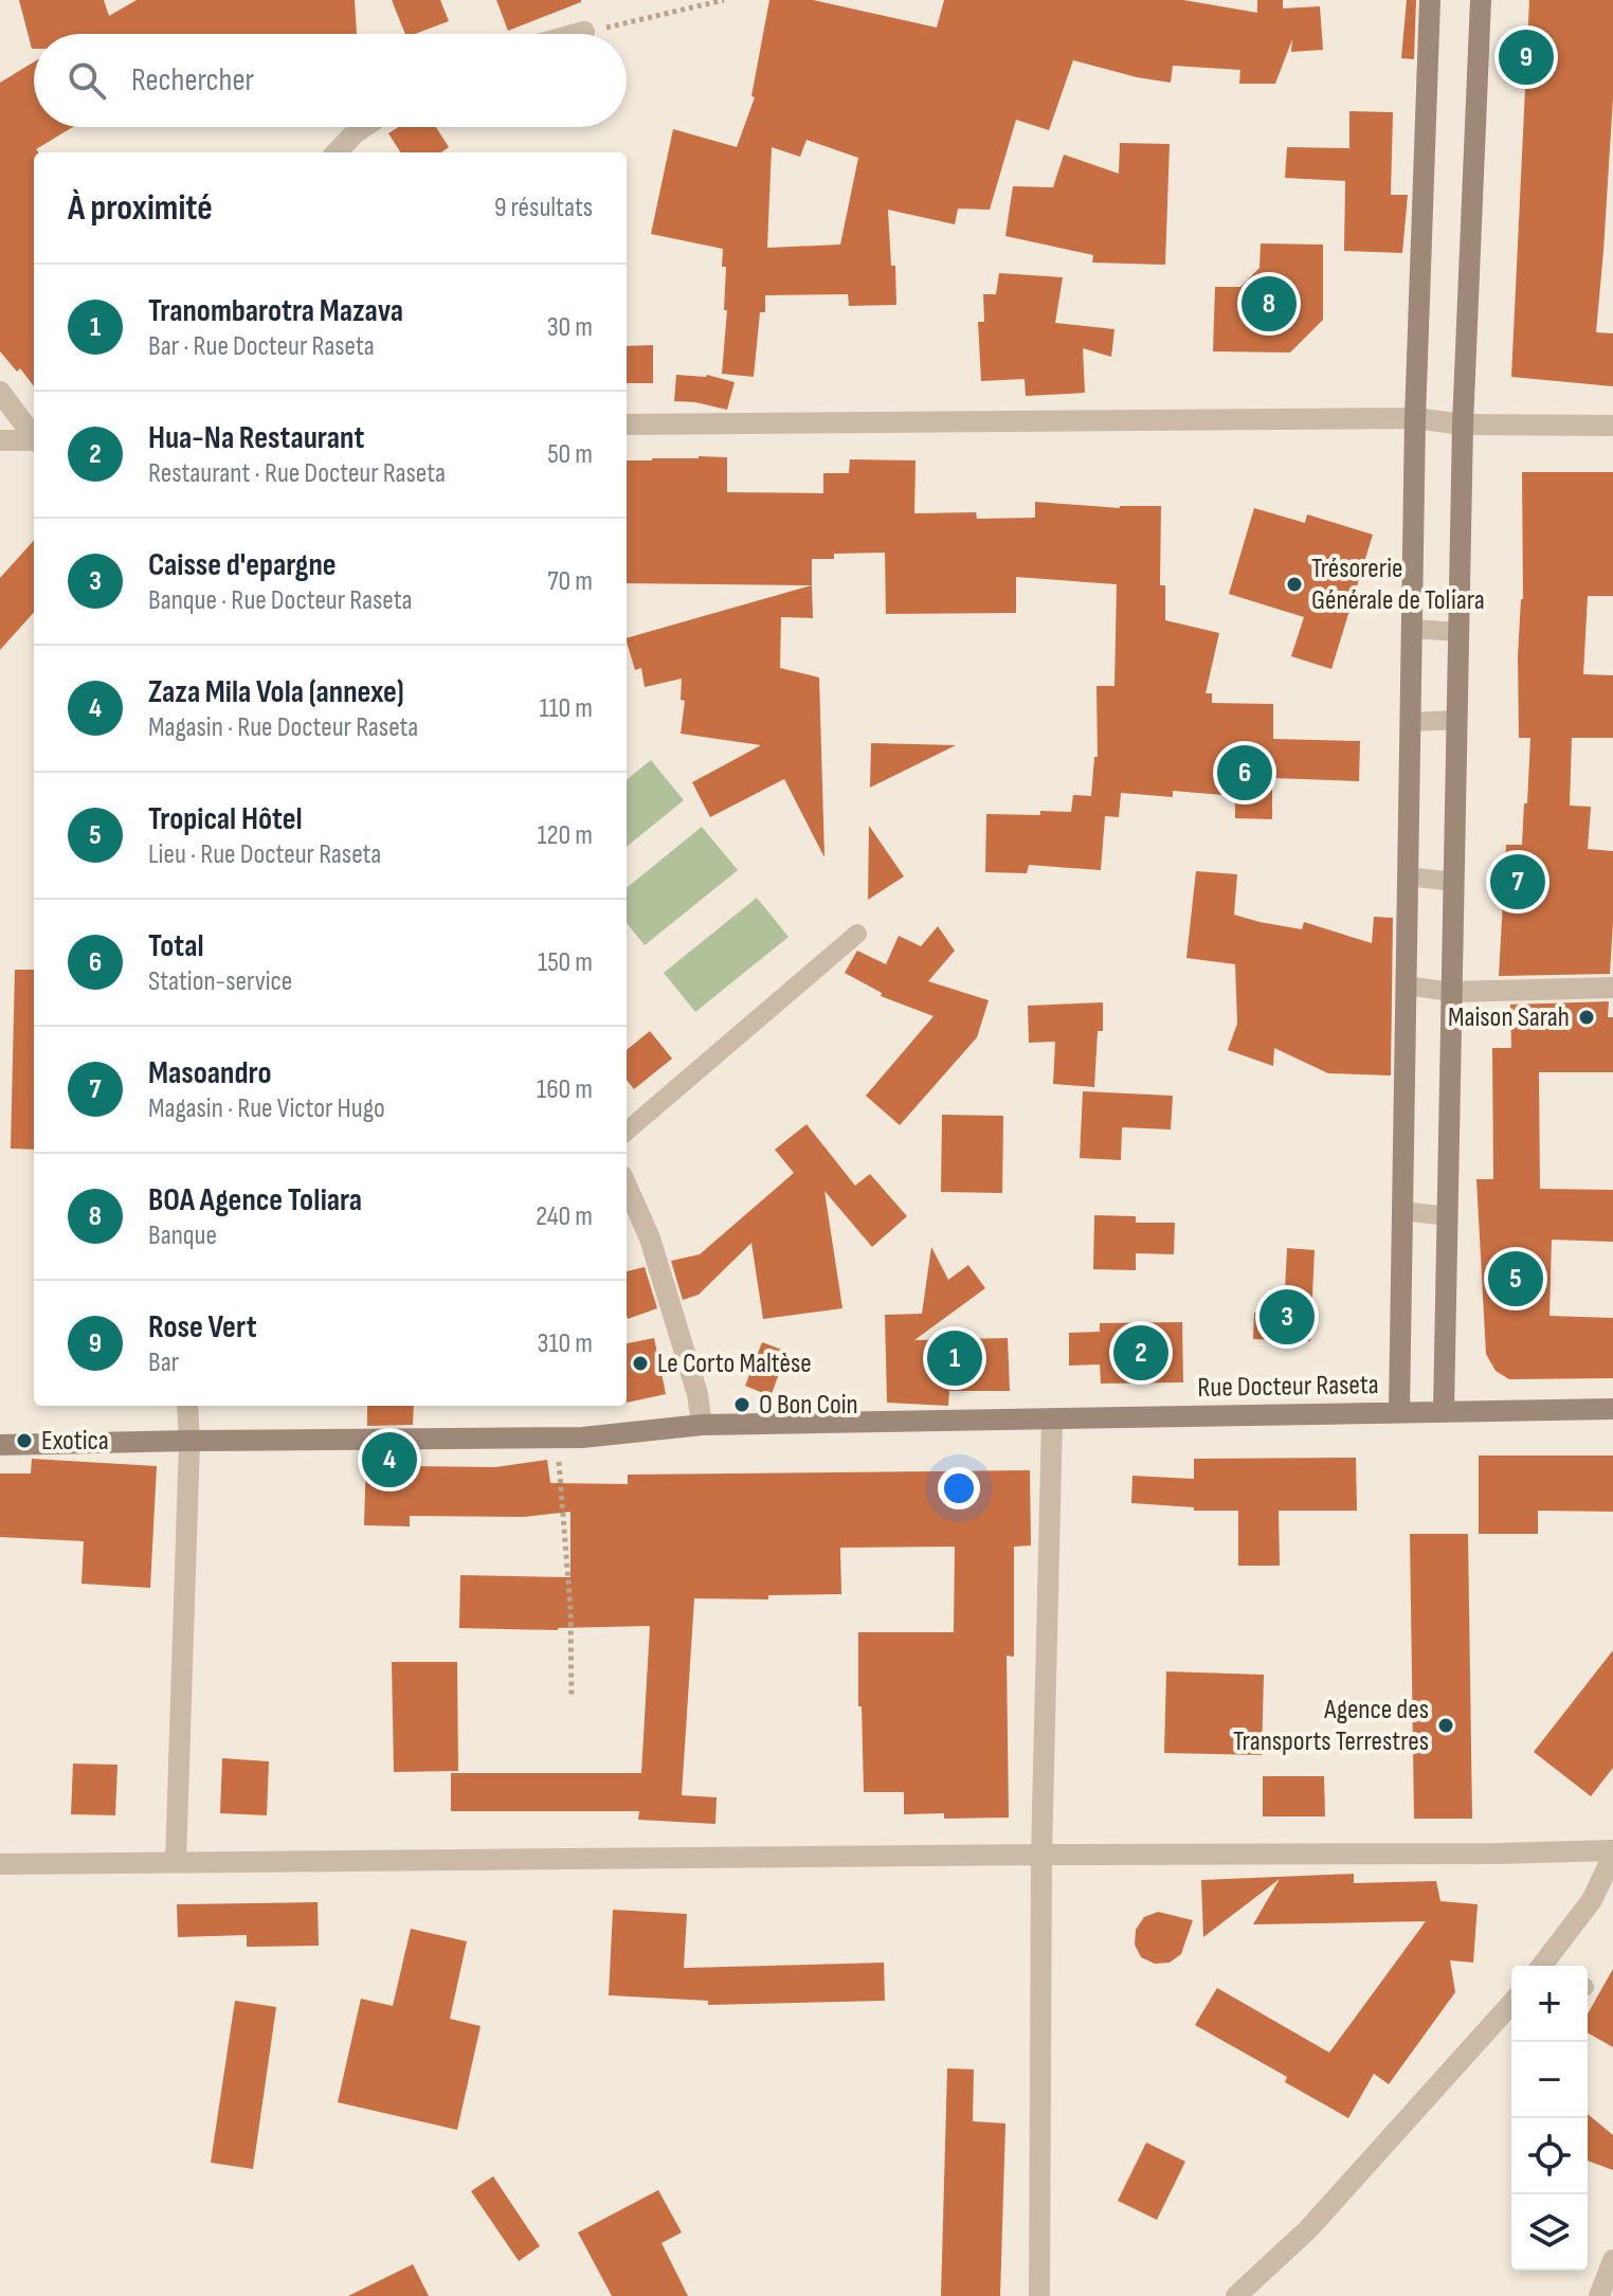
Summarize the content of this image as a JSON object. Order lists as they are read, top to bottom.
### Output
{
  "streets": {
    "main road": ["Rue Docteur Raseta"]
  },
  "places": [
    "Trésorerie Générale de Toliara",
    "Maison Sarah",
    "Le Corto Maltèse",
    "O Bon Coin",
    "Exotica",
    "Agence des Transports Terrestres"
  ],
  "page": {
    "pins": [
      "9",
      "8",
      "6",
      "7",
      "5",
      "3",
      "2",
      "1",
      "4"
    ],
    "search": "Rechercher",
    "heading": ["À proximité", "9 résultats"],
    "list": [
      {
        "mark": "1",
        "name": "Tranombarotra Mazava",
        "note": "Bar · Rue Docteur Raseta",
        "value": "30 m"
      },
      {
        "mark": "2",
        "name": "Hua-Na Restaurant",
        "note": "Restaurant · Rue Docteur Raseta",
        "value": "50 m"
      },
      {
        "mark": "3",
        "name": "Caisse d'epargne",
        "note": "Banque · Rue Docteur Raseta",
        "value": "70 m"
      },
      {
        "mark": "4",
        "name": "Zaza Mila Vola (annexe)",
        "note": "Magasin · Rue Docteur Raseta",
        "value": "110 m"
      },
      {
        "mark": "5",
        "name": "Tropical Hôtel",
        "note": "Lieu · Rue Docteur Raseta",
        "value": "120 m"
      },
      {
        "mark": "6",
        "name": "Total",
        "note": "Station-service",
        "value": "150 m"
      },
      {
        "mark": "7",
        "name": "Masoandro",
        "note": "Magasin · Rue Victor Hugo",
        "value": "160 m"
      },
      {
        "mark": "8",
        "name": "BOA Agence Toliara",
        "note": "Banque",
        "value": "240 m"
      },
      {
        "mark": "9",
        "name": "Rose Vert",
        "note": "Bar",
        "value": "310 m"
      }
    ],
    "map_buttons": ["+", "−"]
  }
}
